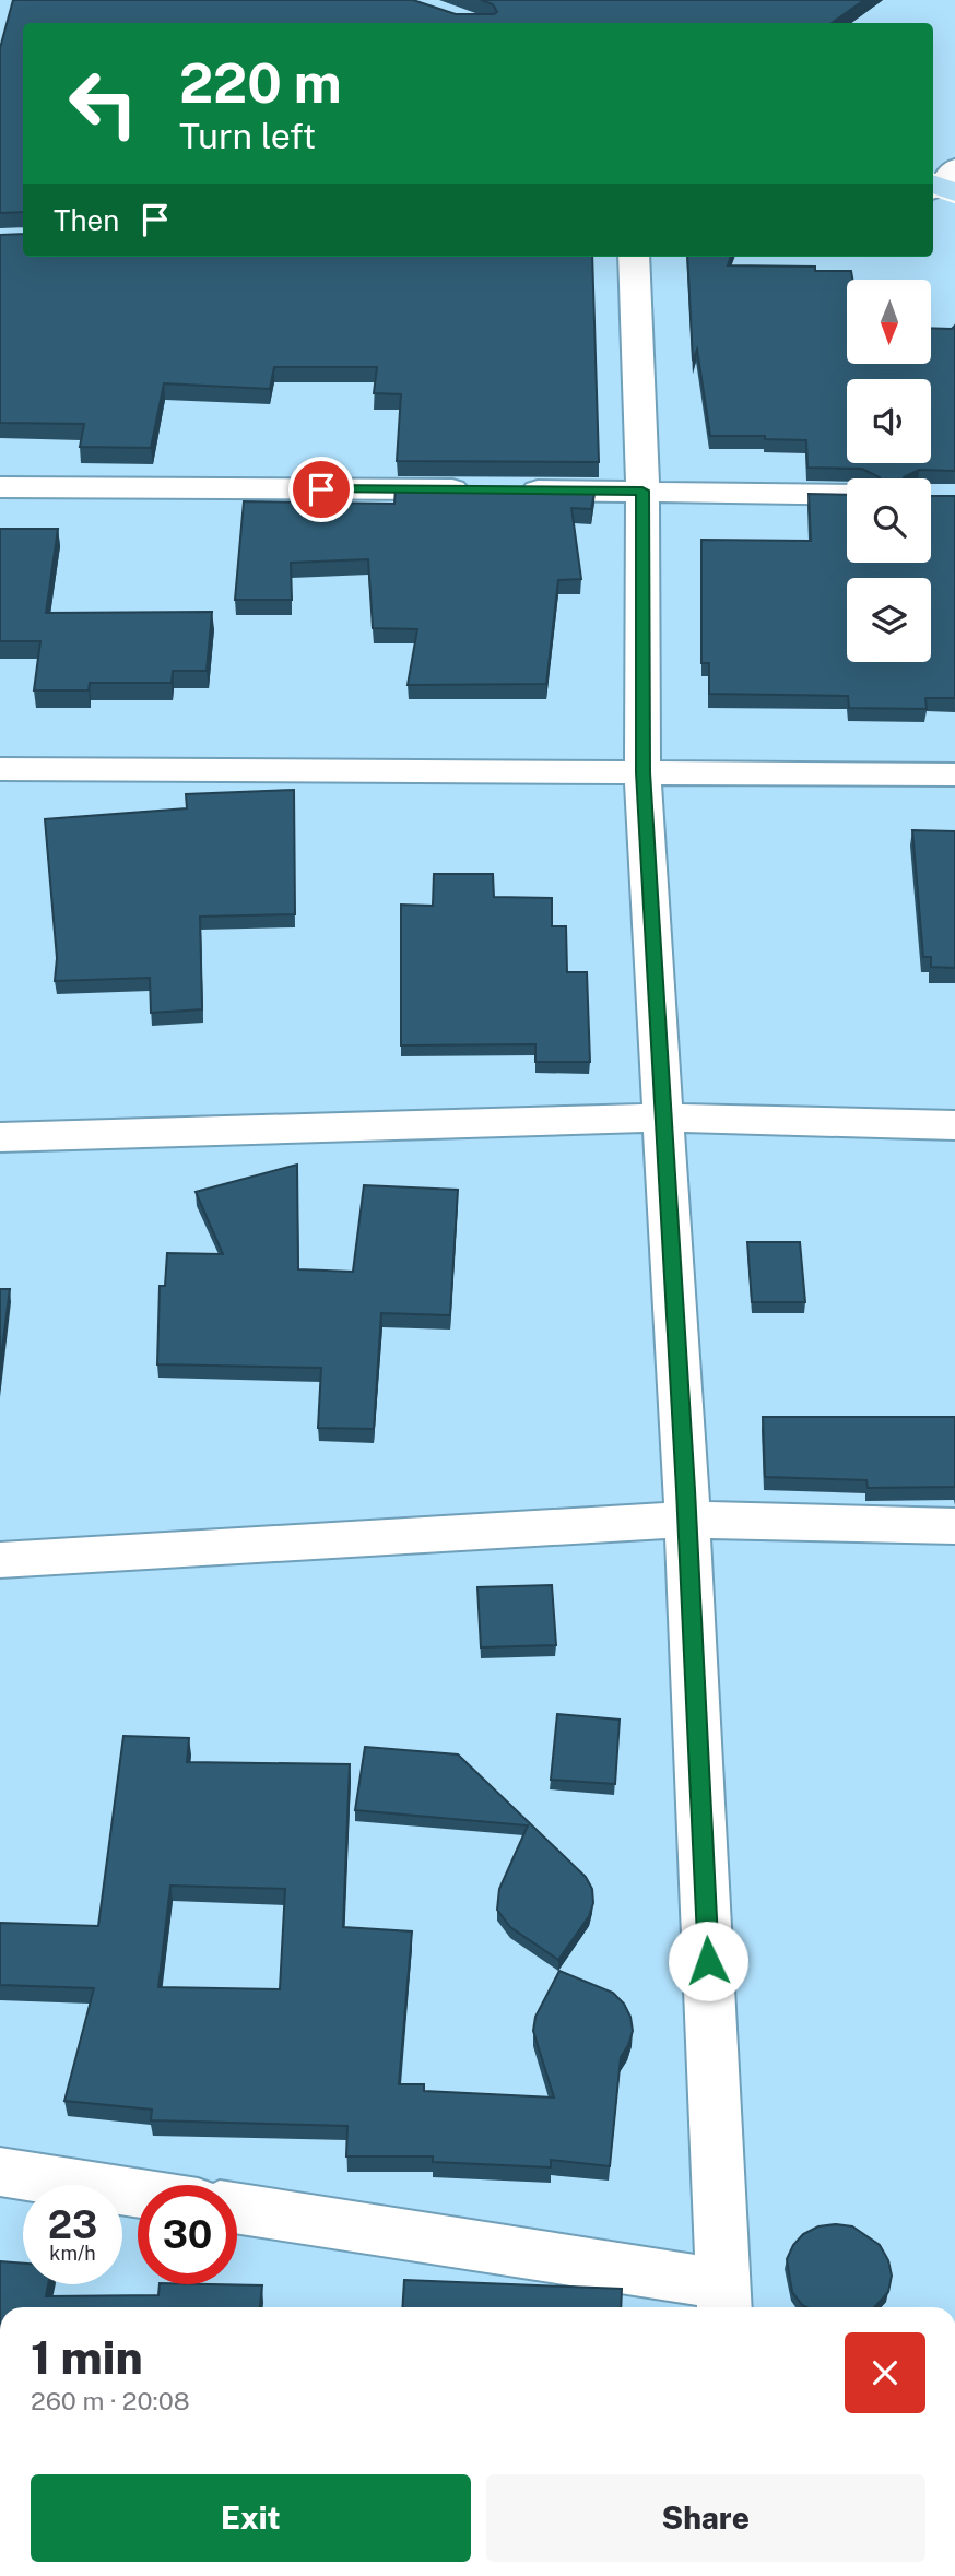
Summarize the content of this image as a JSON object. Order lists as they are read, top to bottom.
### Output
{
  "north": "bottom",
  "page": {
    "turn": ["220 m", "Turn left"],
    "then": "Then",
    "speed": "23 km/h",
    "limit": "30",
    "heading": ["1 min", "260 m · 20:08"],
    "buttons": ["Exit", "Share"]
  }
}
